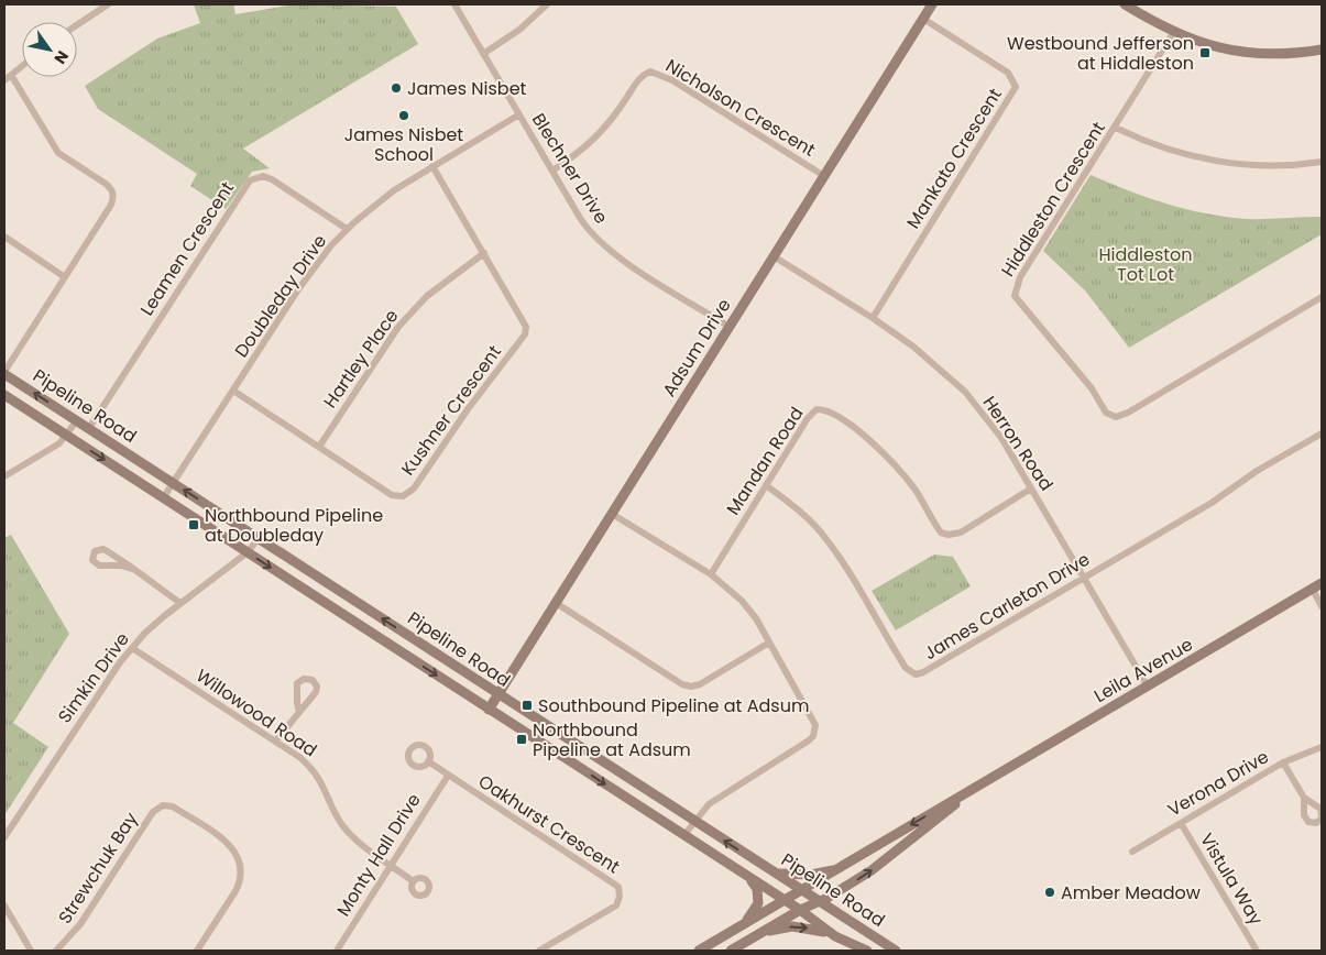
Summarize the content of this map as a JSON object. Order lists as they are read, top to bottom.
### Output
{
  "streets": {
    "street": [
      "Nicholson Crescent",
      "Mankato Crescent",
      "Blechner Drive",
      "Hiddleston Crescent",
      "Leamen Crescent",
      "Doubleday Drive",
      "Adsum Drive",
      "Hartley Place",
      "Pipeline Road",
      "Kushner Crescent",
      "Herron Road",
      "Mandan Road",
      "James Carleton Drive",
      "Leila Avenue",
      "Simkin Drive",
      "Willowood Road",
      "Verona Drive",
      "Oakhurst Crescent",
      "Monty Hall Drive",
      "Strewchuk Bay",
      "Vistula Way"
    ]
  },
  "crossings": [
    ["Nicholson Crescent", "Blechner Drive"],
    ["Nicholson Crescent", "Adsum Drive"],
    ["Mankato Crescent", "Adsum Drive"],
    ["Mankato Crescent", "Herron Road"],
    ["Blechner Drive", "Doubleday Drive"],
    ["Blechner Drive", "Adsum Drive"],
    ["Leamen Crescent", "Doubleday Drive"],
    ["Leamen Crescent", "Pipeline Road"],
    ["Doubleday Drive", "Pipeline Road"],
    ["Doubleday Drive", "Kushner Crescent"],
    ["Adsum Drive", "Pipeline Road"],
    ["Adsum Drive", "Herron Road"],
    ["Hartley Place", "Kushner Crescent"],
    ["Pipeline Road", "Leila Avenue"],
    ["Pipeline Road", "Simkin Drive"],
    ["Herron Road", "Mandan Road"],
    ["Herron Road", "James Carleton Drive"],
    ["Herron Road", "Leila Avenue"],
    ["Mandan Road", "James Carleton Drive"],
    ["Simkin Drive", "Willowood Road"],
    ["Willowood Road", "Monty Hall Drive"],
    ["Verona Drive", "Vistula Way"],
    ["Oakhurst Crescent", "Monty Hall Drive"]
  ],
  "parks": ["Hiddleston Tot Lot"],
  "places": {
    "transit": [
      "Westbound Jefferson at Hiddleston",
      "Northbound Pipeline at Doubleday",
      "Southbound Pipeline at Adsum",
      "Northbound Pipeline at Adsum"
    ],
    "other": ["James Nisbet", "James Nisbet School", "Amber Meadow"]
  },
  "north": "bottom right"
}
